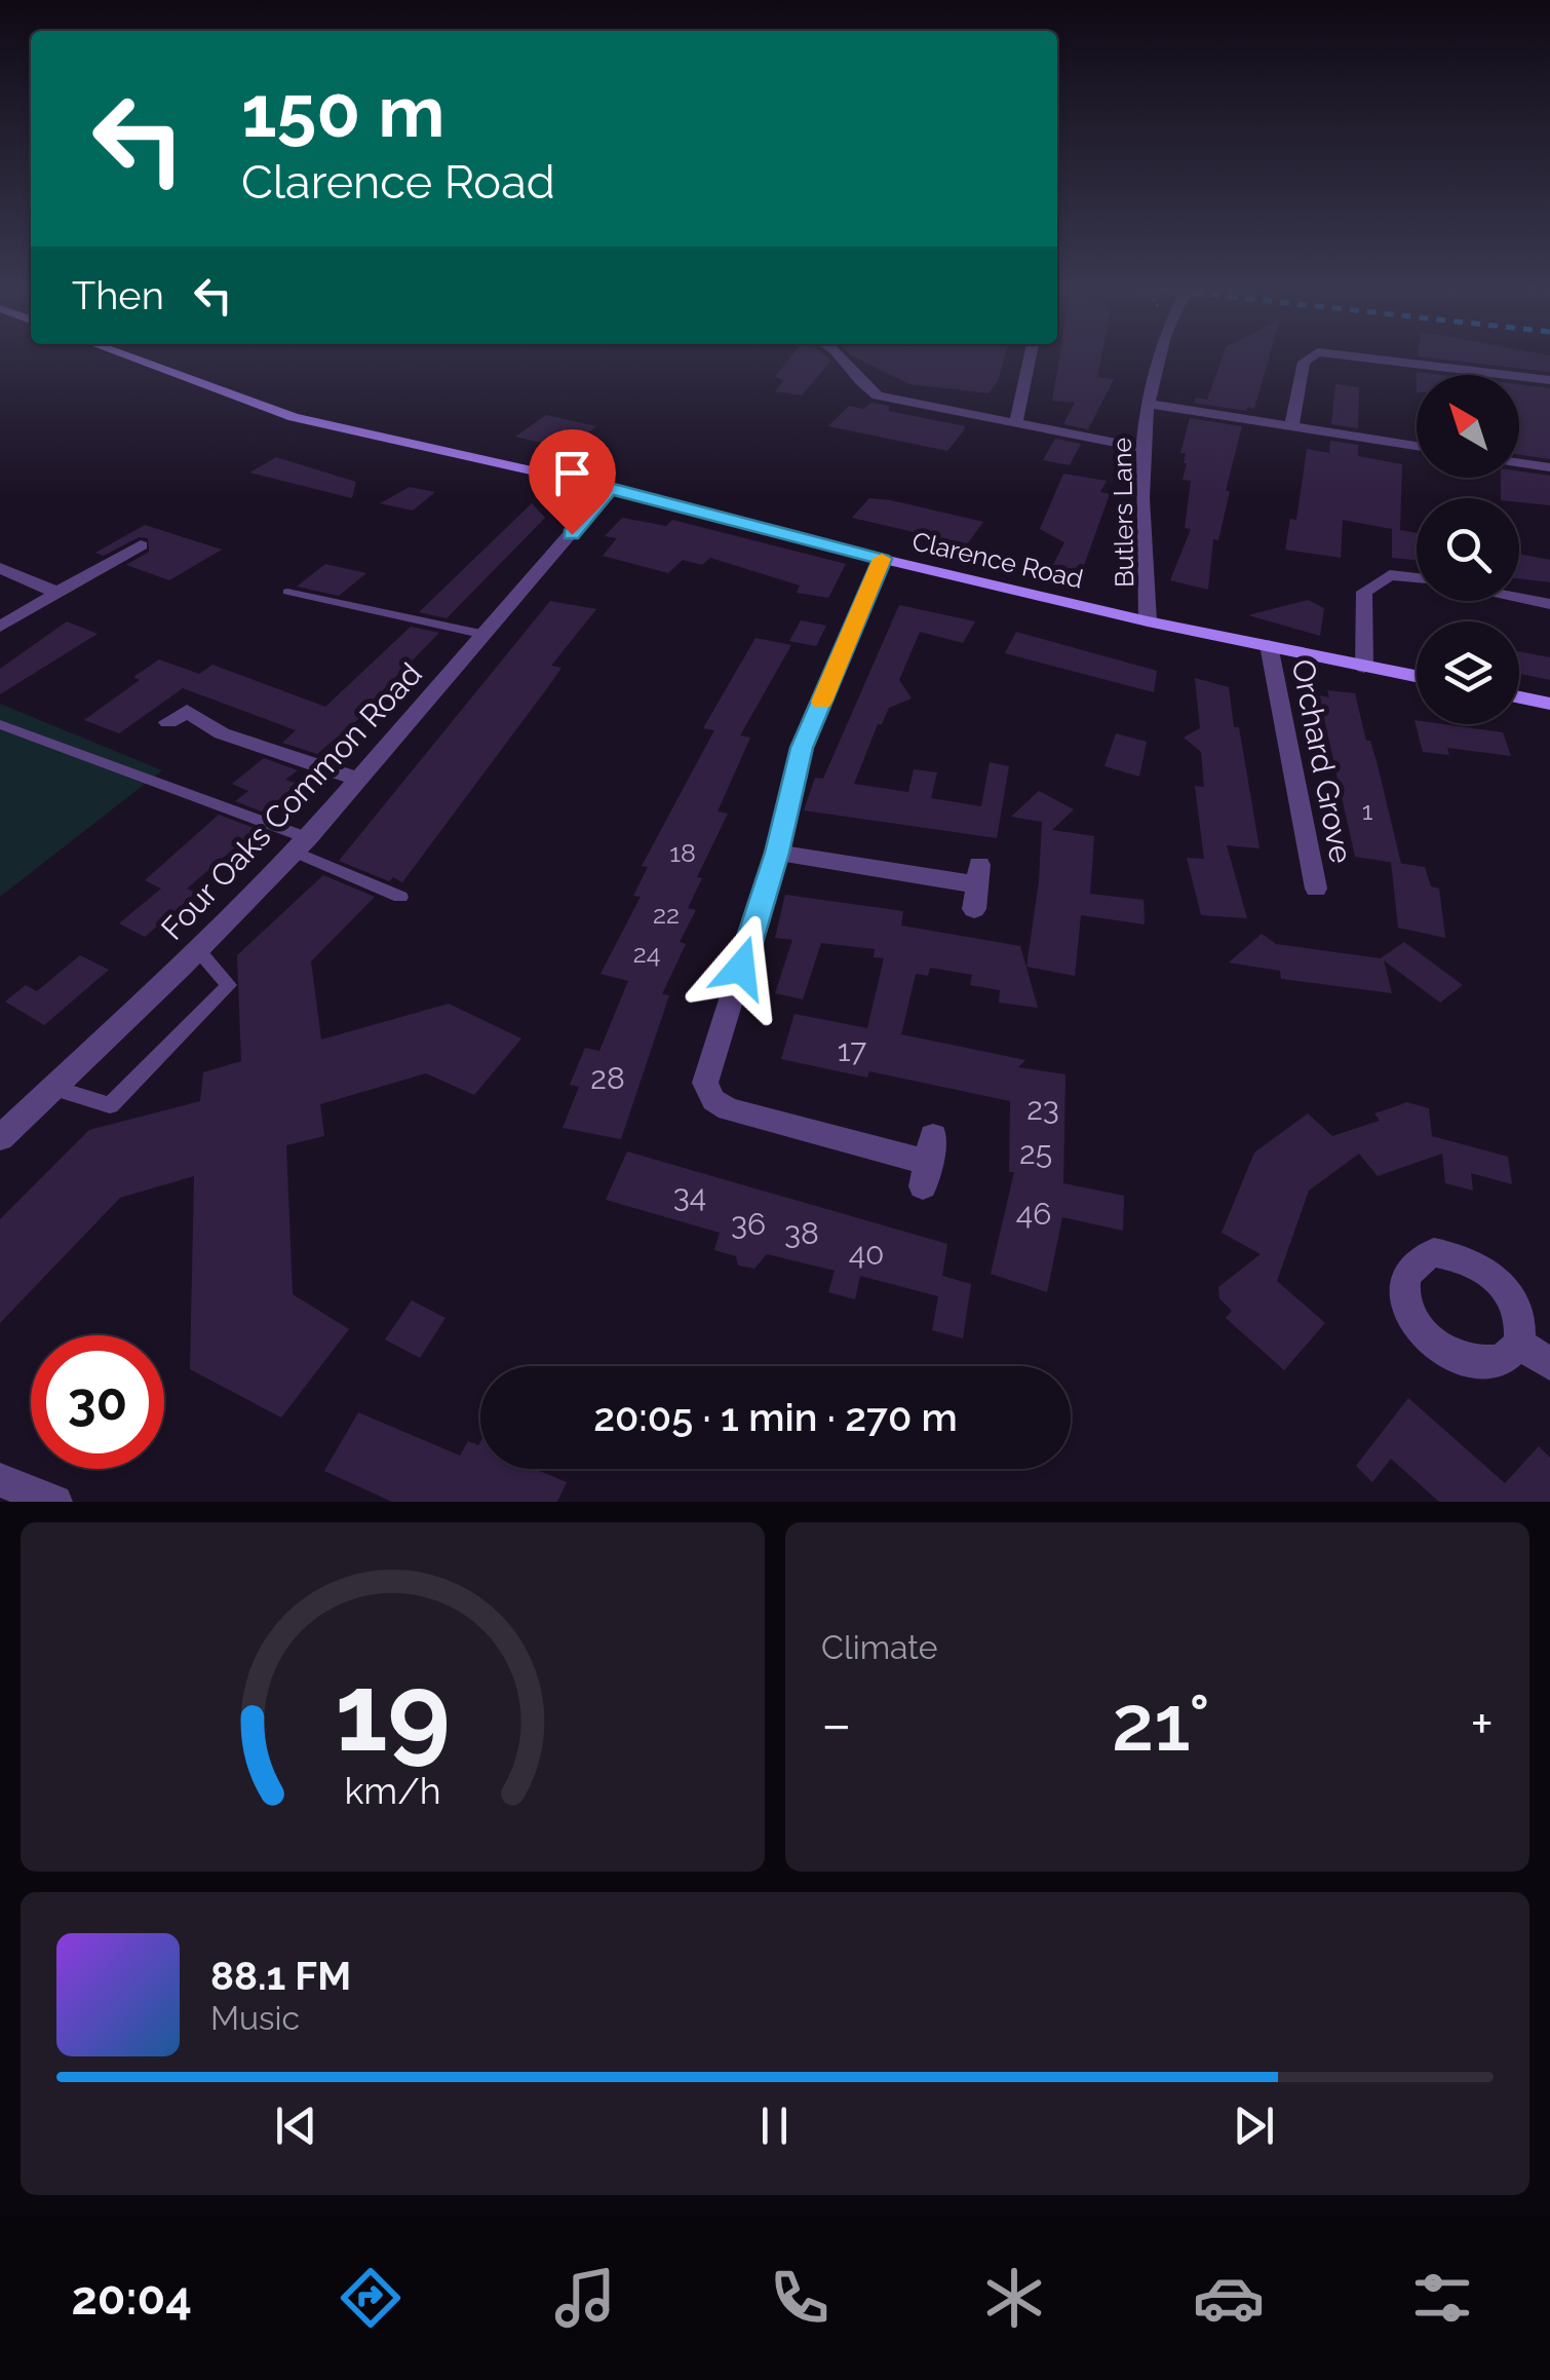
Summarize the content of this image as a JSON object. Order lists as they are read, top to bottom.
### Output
{
  "streets": {
    "street": [
      "Butlers Lane",
      "Clarence Road",
      "Orchard Grove",
      "Four Oaks Common Road"
    ]
  },
  "crossings": [
    ["Butlers Lane", "Clarence Road"],
    ["Clarence Road", "Orchard Grove"],
    ["Clarence Road", "Four Oaks Common Road"]
  ],
  "house_numbers": [
    "1",
    "18",
    "22",
    "24",
    "17",
    "28",
    "23",
    "25",
    "34",
    "46",
    "36",
    "38",
    "40"
  ],
  "north": "top left",
  "page": {
    "turn": ["150 m", "Clarence Road"],
    "then": "Then",
    "limit": "30",
    "trip": "20:05 · 1 min · 270 m",
    "tile": "Climate",
    "heat": ["−", "21°", "+"],
    "song": ["88.1 FM", "Music"],
    "tabs": "20:04",
    "gauge": ["19", "km/h"]
  }
}
